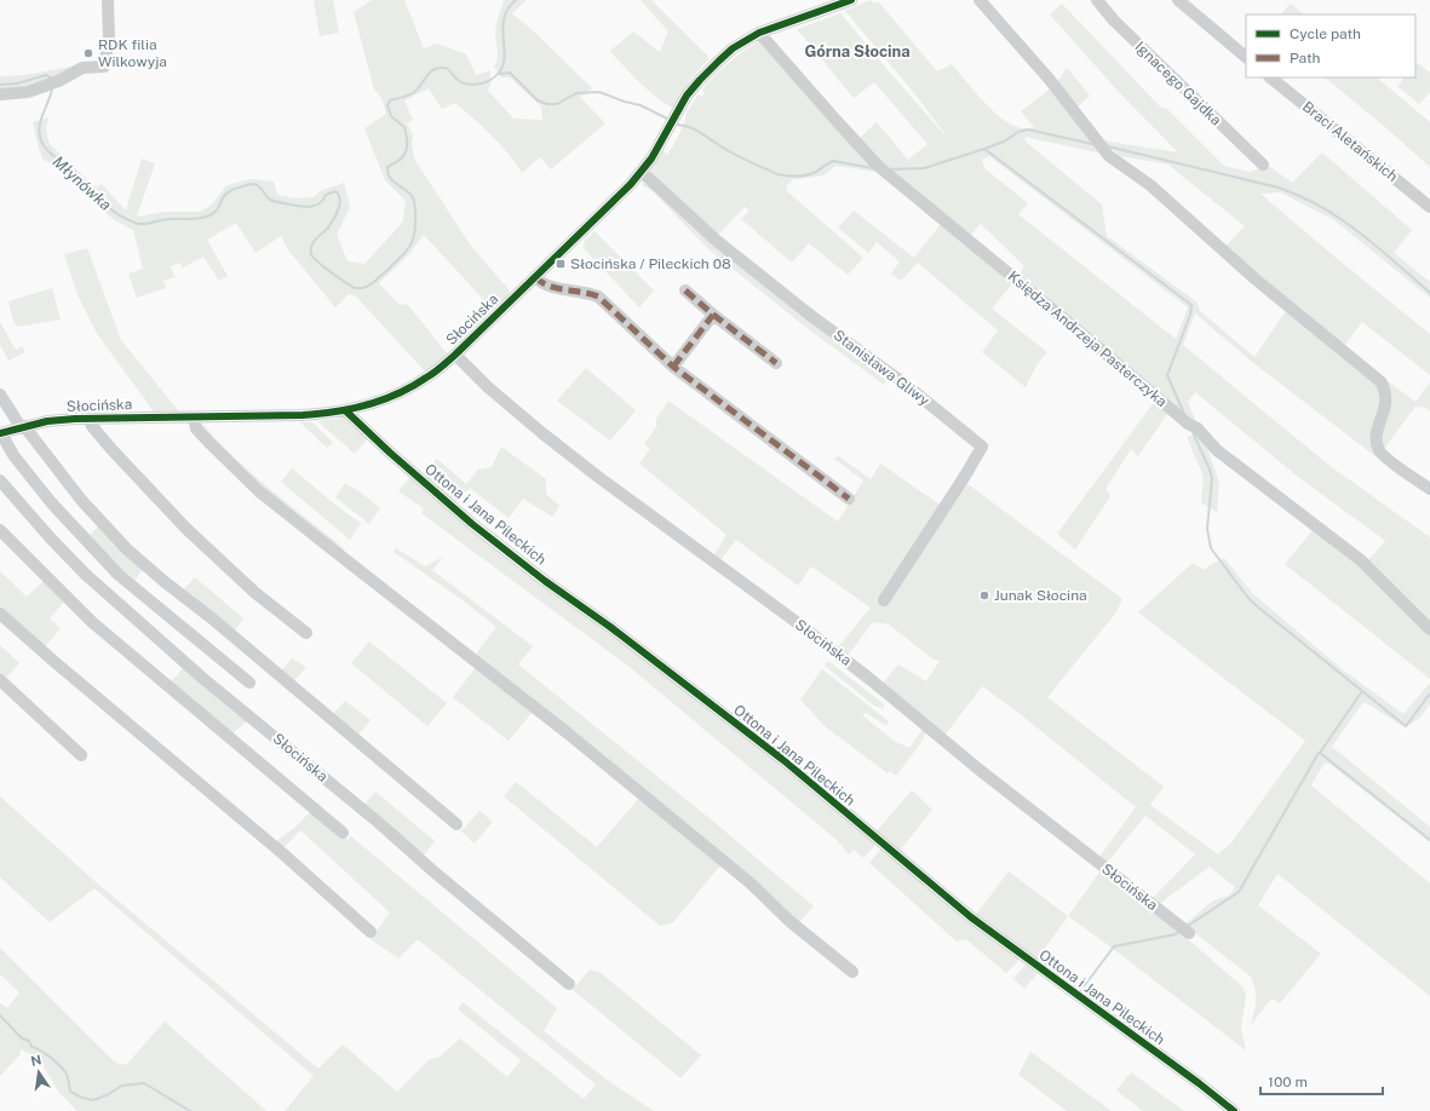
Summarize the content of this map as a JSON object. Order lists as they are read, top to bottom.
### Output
{
  "streets": {
    "street": [
      "Ignacego Gajdka",
      "Braci Aletańskich",
      "Słocińska",
      "Księdza Andrzeja Pasterczyka",
      "Stanisława Gliwy",
      "Ottona i Jana Pileckich"
    ]
  },
  "crossings": [
    ["Słocińska", "Księdza Andrzeja Pasterczyka"],
    ["Słocińska", "Stanisława Gliwy"],
    ["Słocińska", "Ottona i Jana Pileckich"]
  ],
  "districts": ["Górna Słocina"],
  "water": ["Młynówka"],
  "places": {
    "other": ["RDK filia Wilkowyja", "Junak Słocina"],
    "transit": ["Słocińska / Pileckich 08"]
  },
  "legend": ["Cycle path", "Path"],
  "scale_bar": "100 m",
  "north": "top"
}
